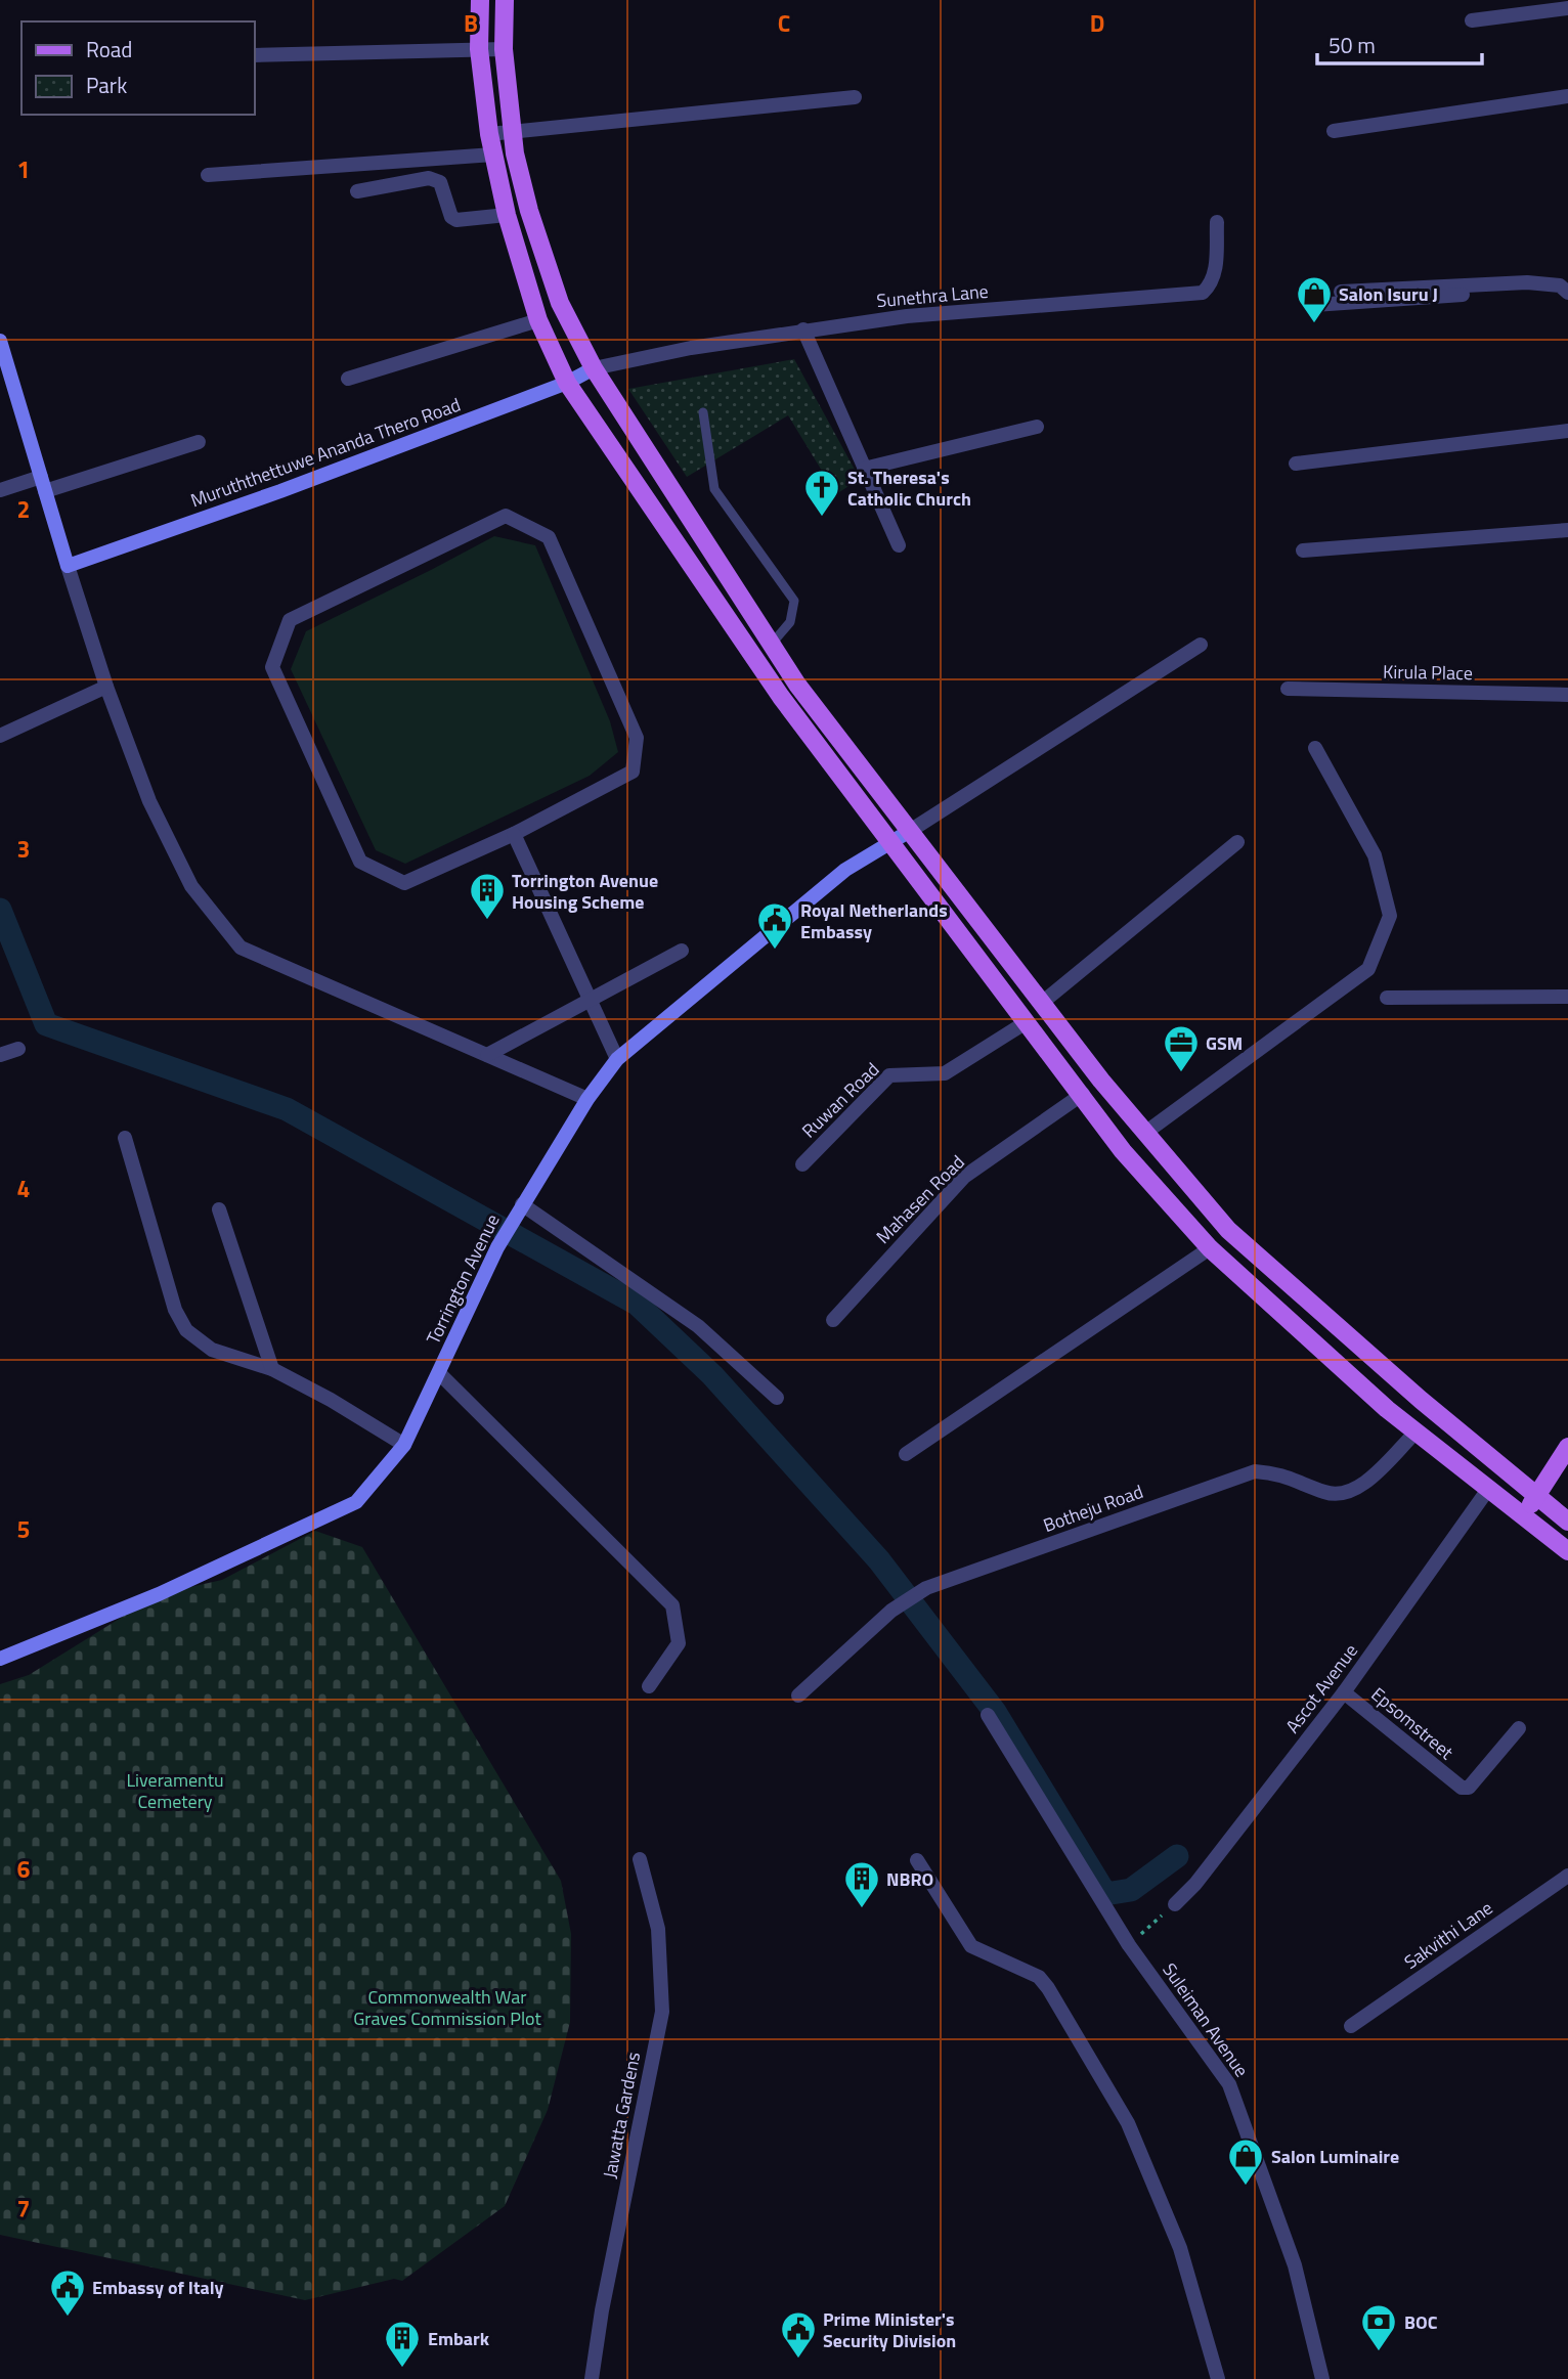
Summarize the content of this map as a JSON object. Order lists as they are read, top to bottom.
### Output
{
  "streets": {
    "main road": ["Muruththettuwe Ananda Thero Road", "Torrington Avenue"],
    "street": [
      "Sunethra Lane",
      "Kirula Place",
      "Ruwan Road",
      "Mahasen Road",
      "Botheju Road",
      "Ascot Avenue",
      "Epsomstreet",
      "Sakvithi Lane",
      "Suleiman Avenue",
      "Jawatta Gardens"
    ]
  },
  "crossings": [
    ["Sunethra Lane", "Muruththettuwe Ananda Thero Road"],
    ["Ascot Avenue", "Epsomstreet"]
  ],
  "parks": ["Liveramentu Cemetery", "Commonwealth War Graves Commission Plot"],
  "places": {
    "shop": ["Salon Isuru J", "Salon Luminaire"],
    "church": ["St. Theresa's Catholic Church"],
    "building": ["Torrington Avenue Housing Scheme", "NBRO", "Embark"],
    "public building": ["Royal Netherlands Embassy", "Embassy of Italy", "Prime Minister's Security Division"],
    "office": ["GSM"],
    "bank": ["BOC"]
  },
  "legend": ["Road", "Park"],
  "scale_bar": "50 m",
  "grid": {
    "columns": ["B", "C", "D"],
    "rows": [
      "1",
      "2",
      "3",
      "4",
      "5",
      "6",
      "7"
    ]
  }
}
